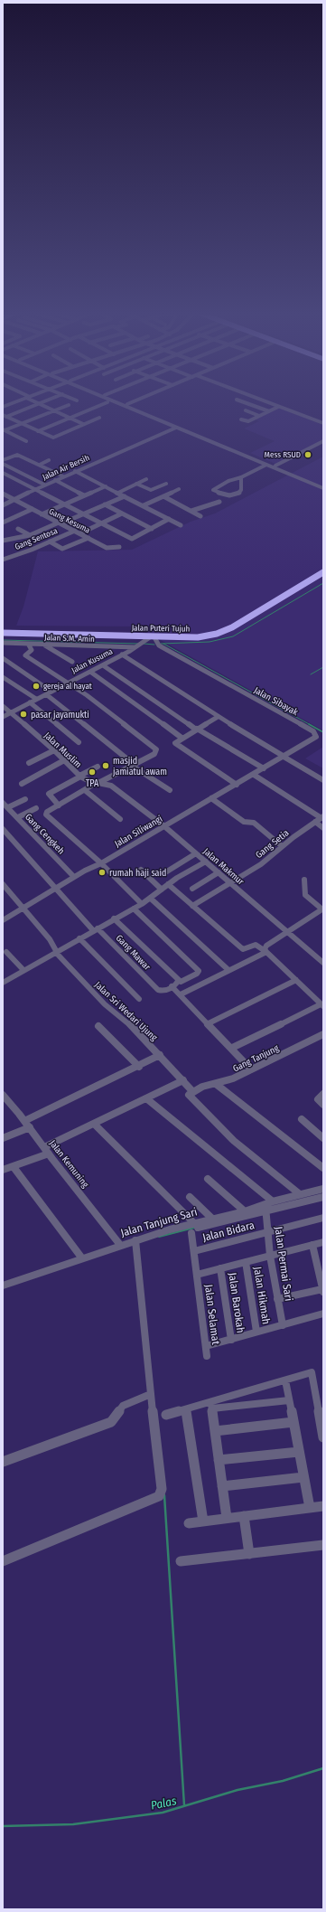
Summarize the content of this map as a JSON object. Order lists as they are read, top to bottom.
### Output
{
  "streets": {
    "highway": ["Jalan Puteri Tujuh"],
    "street": [
      "Jalan Air Bersih",
      "Gang Kesuma",
      "Gang Sentosa",
      "Jalan S.M. Amin",
      "Jalan Kusuma",
      "Jalan Sibayak",
      "Jalan Muslim",
      "Jalan Siliwangi",
      "Gang Cengkeh",
      "Gang Setia",
      "Jalan Makmur",
      "Gang Mawar",
      "Jalan Sri Wedari Ujung",
      "Gang Tanjung",
      "Jalan Kemuning",
      "Jalan Tanjung Sari",
      "Jalan Bidara",
      "Jalan Permai Sari",
      "Jalan Hikmah",
      "Jalan Barokah",
      "Jalan Selamat"
    ]
  },
  "crossings": [
    ["Jalan Air Bersih", "Gang Kesuma"],
    ["Gang Kesuma", "Gang Sentosa"],
    ["Jalan Puteri Tujuh", "Jalan S.M. Amin"],
    ["Jalan Puteri Tujuh", "Jalan Kusuma"],
    ["Jalan Puteri Tujuh", "Jalan Sibayak"],
    ["Jalan S.M. Amin", "Jalan Kusuma"],
    ["Jalan S.M. Amin", "Jalan Sibayak"],
    ["Jalan Kusuma", "Jalan Sibayak"],
    ["Jalan Kusuma", "Jalan Muslim"],
    ["Jalan Sibayak", "Jalan Siliwangi"],
    ["Jalan Muslim", "Jalan Makmur"],
    ["Jalan Siliwangi", "Gang Cengkeh"],
    ["Jalan Siliwangi", "Jalan Makmur"],
    ["Jalan Siliwangi", "Gang Mawar"],
    ["Jalan Siliwangi", "Jalan Sri Wedari Ujung"],
    ["Gang Setia", "Jalan Makmur"],
    ["Jalan Sri Wedari Ujung", "Gang Tanjung"],
    ["Jalan Kemuning", "Jalan Tanjung Sari"],
    ["Jalan Tanjung Sari", "Jalan Permai Sari"],
    ["Jalan Tanjung Sari", "Jalan Selamat"],
    ["Jalan Bidara", "Jalan Permai Sari"],
    ["Jalan Bidara", "Jalan Selamat"]
  ],
  "water": ["Palas"],
  "places": [
    "Mess RSUD",
    "gereja al hayat",
    "pasar jayamukti",
    "masjid jamiatul awam",
    "TPA",
    "rumah haji said"
  ]
}
